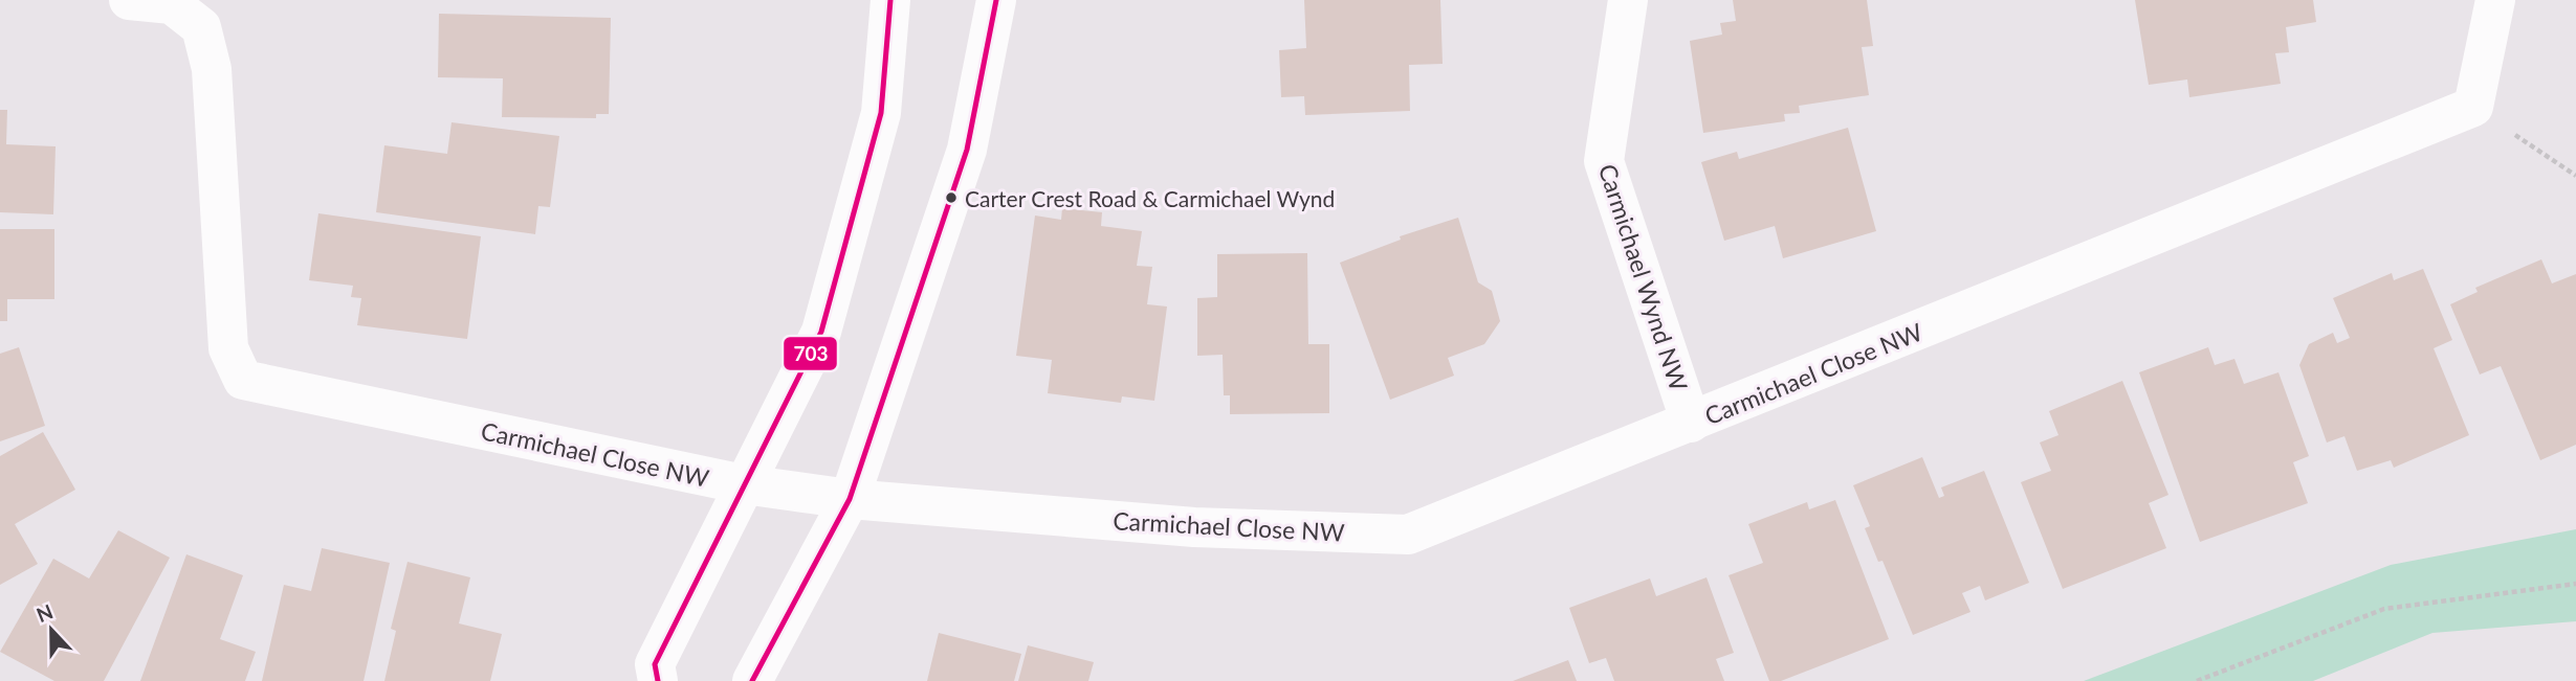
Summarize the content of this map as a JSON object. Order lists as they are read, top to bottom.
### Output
{
  "streets": {
    "street": ["Carmichael Wynd NW", "Carmichael Close NW"]
  },
  "crossings": [
    ["Carmichael Wynd NW", "Carmichael Close NW"]
  ],
  "places": ["Carter Crest Road & Carmichael Wynd"],
  "lines": ["transit line 703"],
  "north": "top"
}
